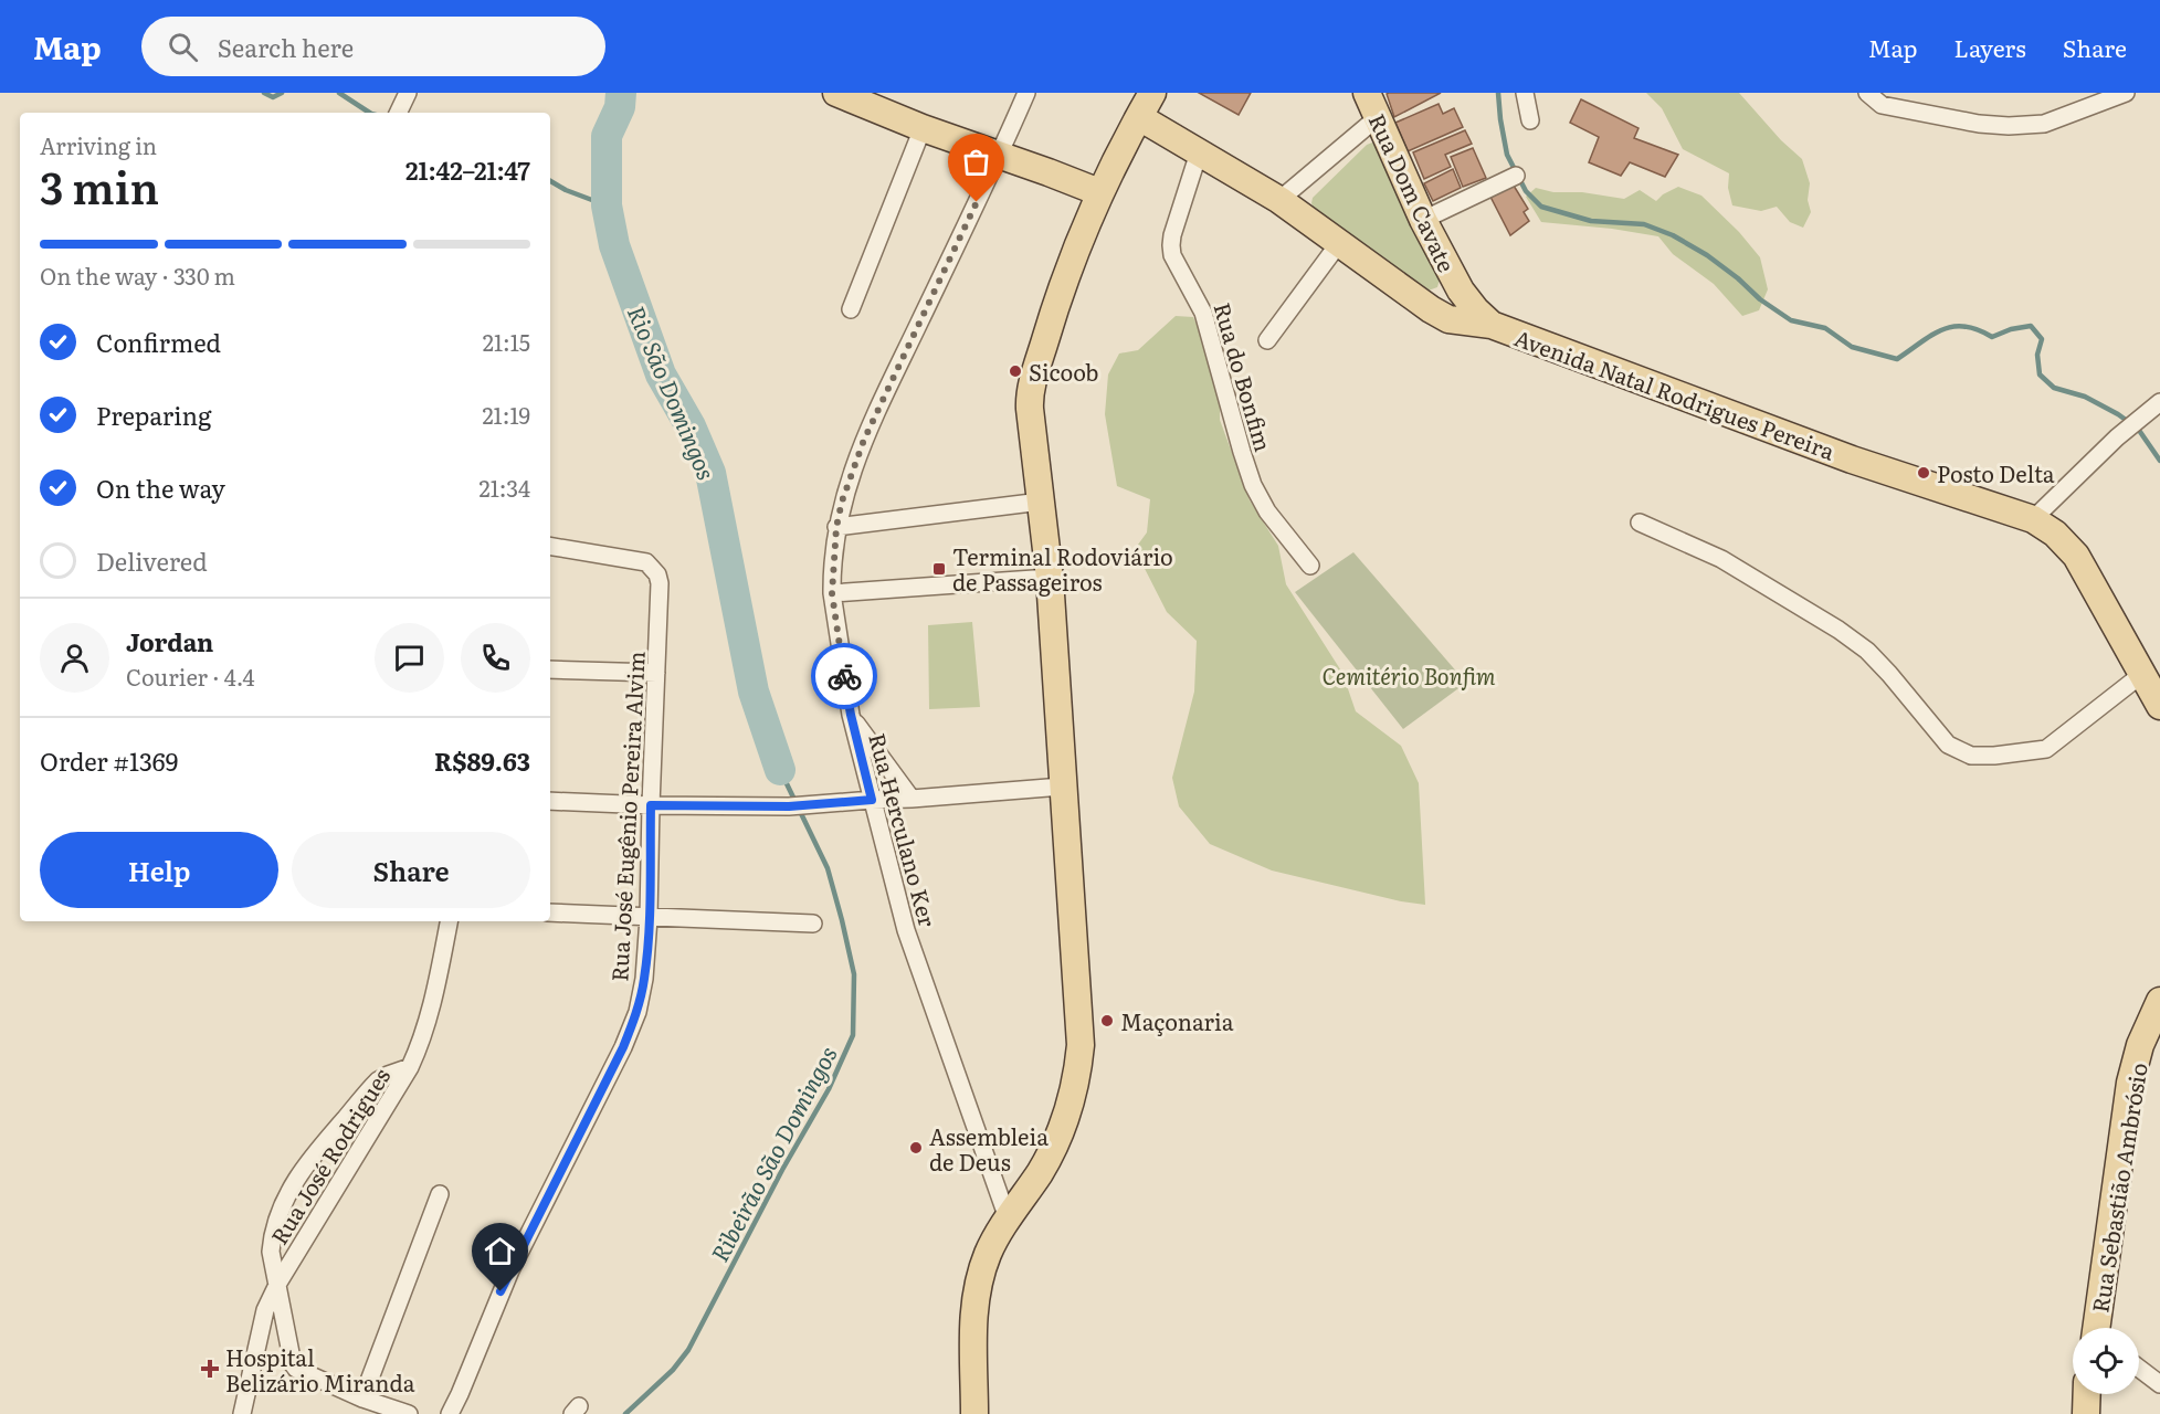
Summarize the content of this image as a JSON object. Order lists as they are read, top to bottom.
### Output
{
  "streets": {
    "main road": ["Rua Dom Cavate", "Avenida Natal Rodrigues Pereira", "Rua Sebastião Ambrósio"],
    "street": [
      "Rua do Bonfim",
      "Rua José Eugênio Pereira Alvim",
      "Rua Herculano Ker",
      "Rua José Rodrigues"
    ]
  },
  "crossings": [
    ["Rua Dom Cavate", "Avenida Natal Rodrigues Pereira"],
    ["Rua do Bonfim", "Avenida Natal Rodrigues Pereira"]
  ],
  "water": ["Rio São Domingos", "Ribeirão São Domingos"],
  "parks": ["Cemitério Bonfim"],
  "places": {
    "other": [
      "Sicoob",
      "Posto Delta",
      "Maçonaria",
      "Assembleia de Deus"
    ],
    "transit": ["Terminal Rodoviário de Passageiros"],
    "health": ["Hospital Belizário Miranda"]
  },
  "page": {
    "header": "Map",
    "search": "Search here",
    "nav": ["Map", "Layers", "Share"],
    "heading": ["3 min", "Arriving in", "21:42–21:47"],
    "panel": [
      "Jordan",
      "Courier · 4.4",
      "Order #1369",
      "R$89.63"
    ],
    "bar": "On the way · 330 m",
    "list": [
      ["Confirmed", "21:15"],
      ["Preparing", "21:19"],
      ["On the way", "21:34"],
      "Delivered"
    ],
    "buttons": ["Help", "Share"]
  }
}
